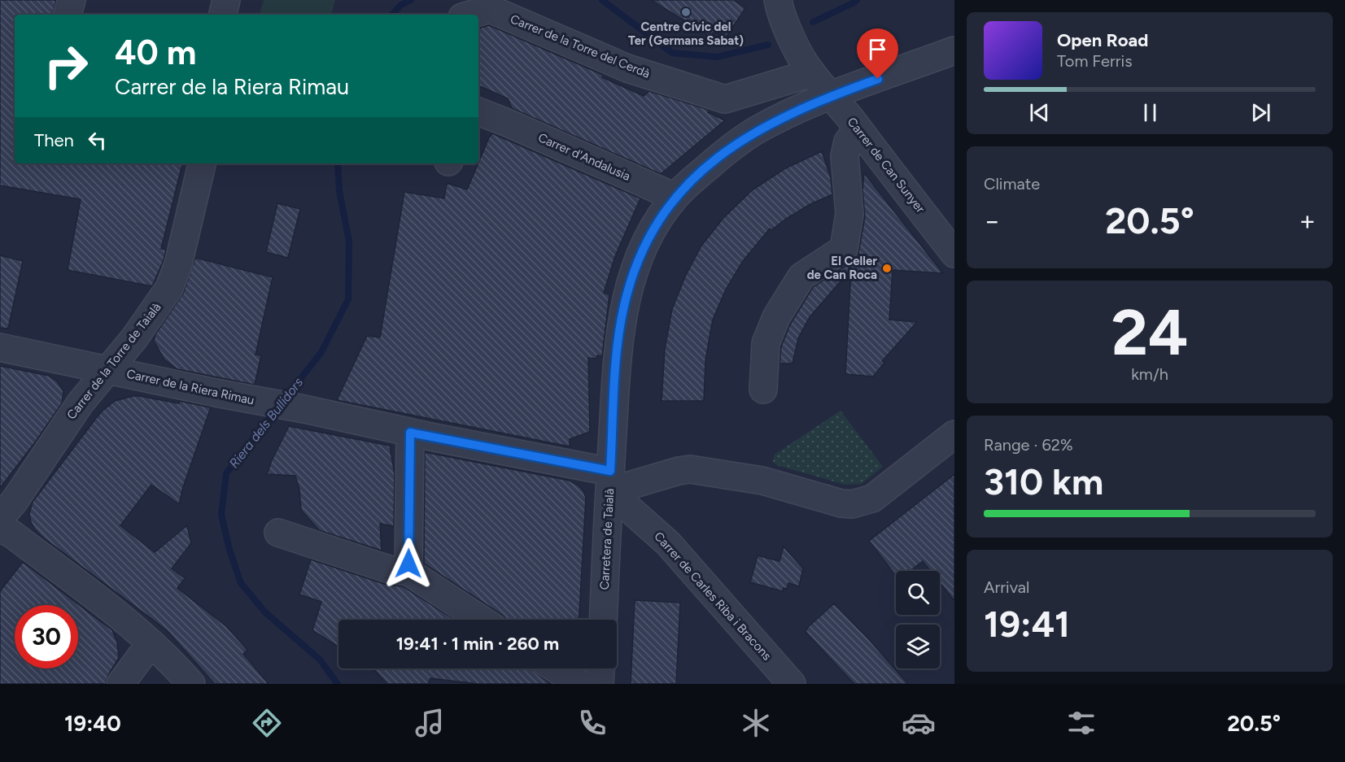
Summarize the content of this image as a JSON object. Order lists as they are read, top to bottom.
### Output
{
  "streets": {
    "street": [
      "Carrer de la Torre del Cerdà",
      "Carrer d'Andalusia",
      "Carrer de Can Sunyer",
      "Carrer de la Torre de Taialà",
      "Carrer de la Riera Rimau",
      "Carretera de Taialà",
      "Carrer de Carles Riba i Bracons"
    ]
  },
  "crossings": [
    ["Carrer de la Torre del Cerdà", "Carrer de Can Sunyer"],
    ["Carrer d'Andalusia", "Carretera de Taialà"],
    ["Carrer de Can Sunyer", "Carretera de Taialà"],
    ["Carrer de la Torre de Taialà", "Carrer de la Riera Rimau"],
    ["Carrer de la Riera Rimau", "Carretera de Taialà"],
    ["Carrer de la Riera Rimau", "Carrer de Carles Riba i Bracons"],
    ["Carretera de Taialà", "Carrer de Carles Riba i Bracons"]
  ],
  "water": ["Riera dels Bullidors"],
  "places": ["Centre Cívic del Ter (Germans Sabat)", "El Celler de Can Roca"],
  "page": {
    "turn": ["40 m", "Carrer de la Riera Rimau"],
    "song": ["Open Road", "Tom Ferris"],
    "then": "Then",
    "tile": [
      "Climate",
      ["24", "km/h"],
      ["Range · 62%", "310 km"],
      ["Arrival", "19:41"]
    ],
    "heat": ["−", "20.5°", "+"],
    "limit": "30",
    "trip": "19:41 · 1 min · 260 m",
    "tabs": ["19:40", "20.5°"]
  }
}
